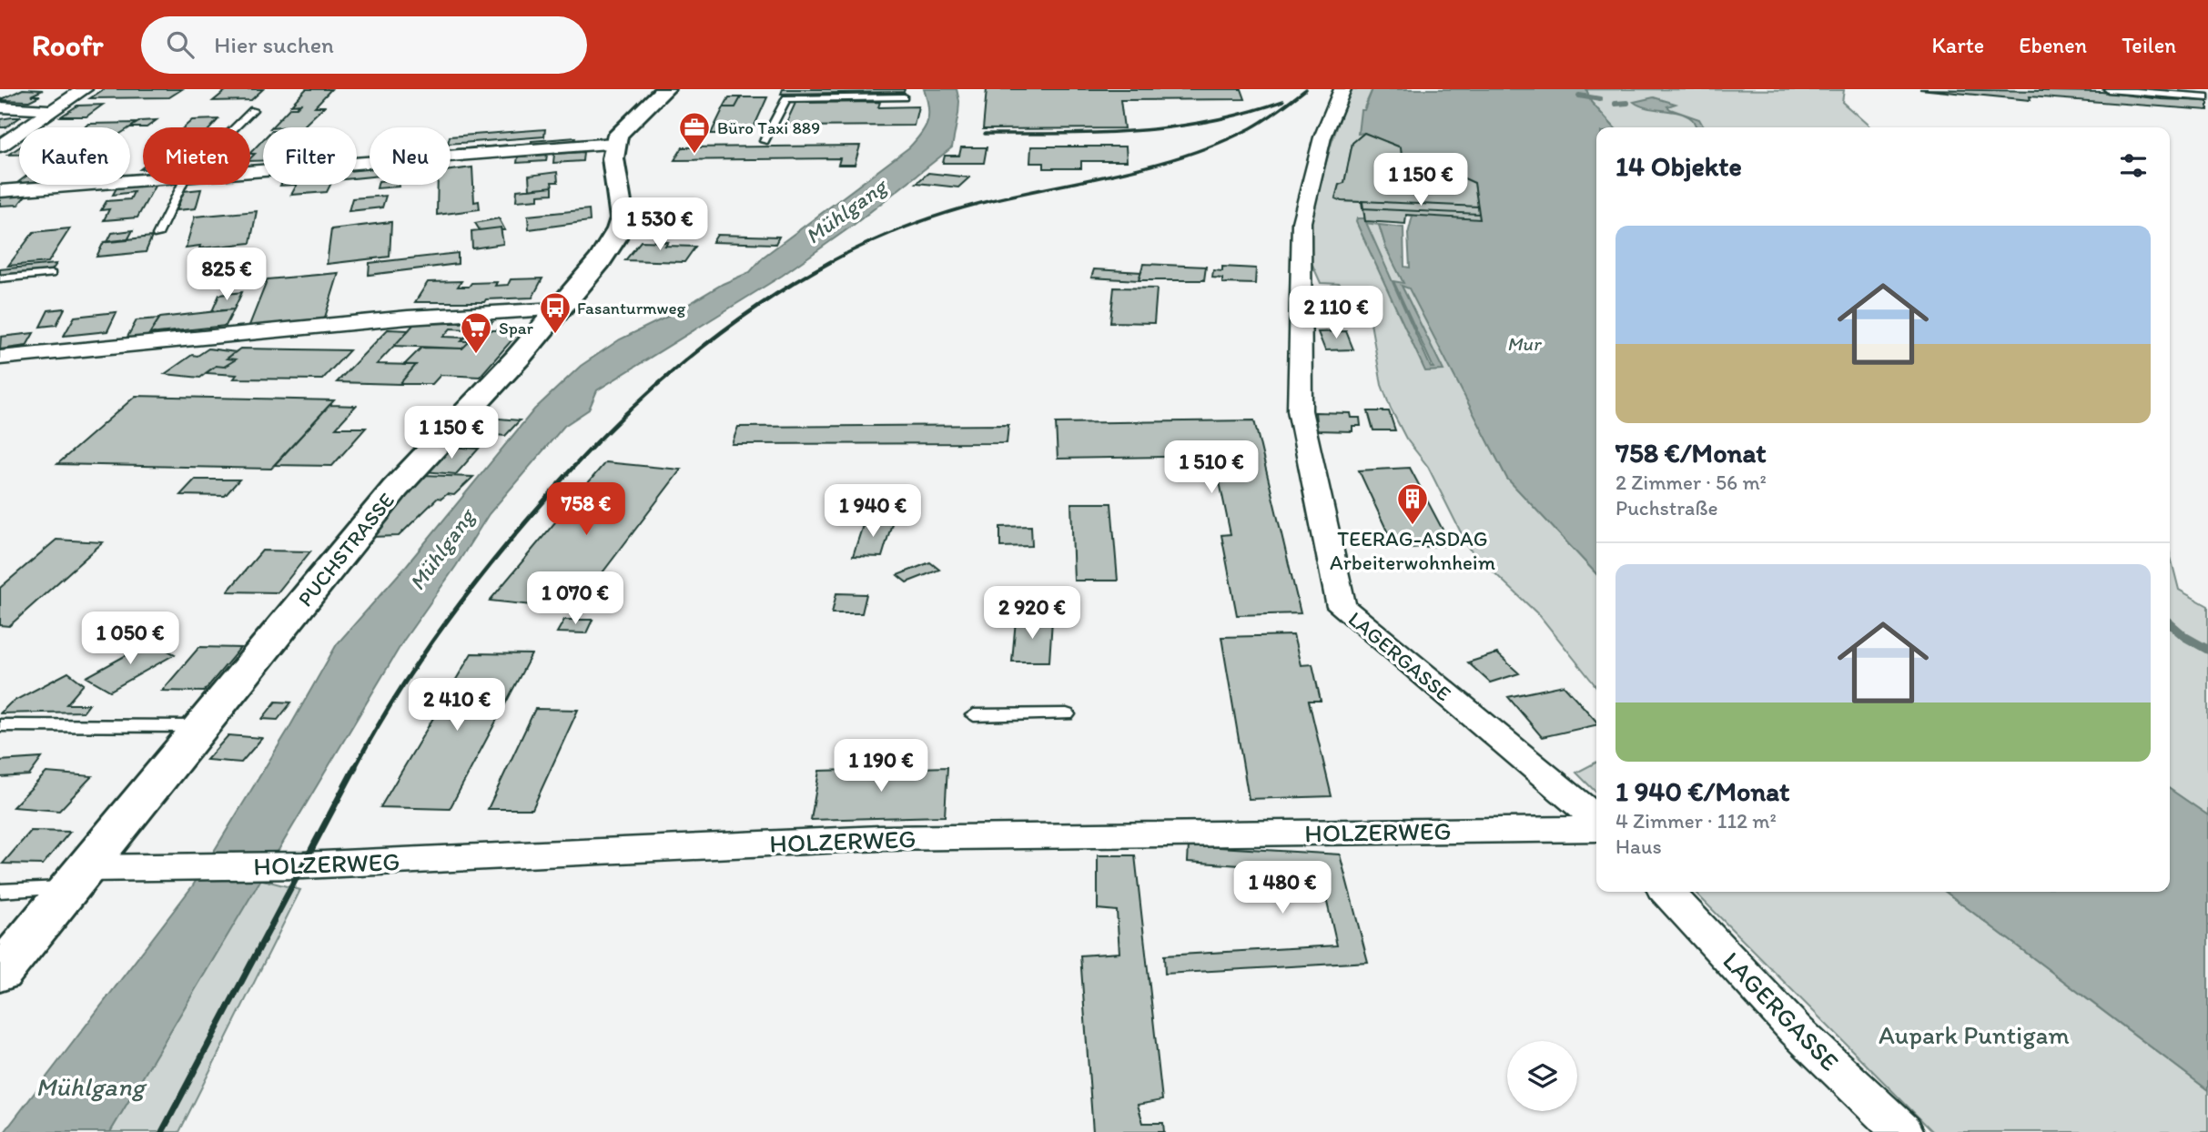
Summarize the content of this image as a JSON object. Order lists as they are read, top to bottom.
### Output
{
  "streets": {
    "main road": ["PUCHSTRASSE"],
    "street": ["LAGERGASSE", "HOLZERWEG"]
  },
  "crossings": [
    ["PUCHSTRASSE", "HOLZERWEG"]
  ],
  "water": ["Mühlgang", "Mur"],
  "parks": ["Aupark Puntigam"],
  "places": {
    "office": ["Büro Taxi 889"],
    "bus stop": ["Fasanturmweg"],
    "supermarket": ["Spar"],
    "building": ["TEERAG-ASDAG Arbeiterwohnheim"]
  },
  "page": {
    "header": "Roofr",
    "search": "Hier suchen",
    "nav": ["Karte", "Ebenen", "Teilen"],
    "chip": [
      "Kaufen",
      "Mieten",
      "Filter",
      "Neu"
    ],
    "heading": "14 Objekte",
    "price": [
      "1 150 €",
      "1 530 €",
      "825 €",
      "2 110 €",
      "1 150 €",
      "1 510 €",
      "758 €",
      "1 940 €",
      "1 070 €",
      "2 920 €",
      "1 050 €",
      "2 410 €",
      "1 190 €",
      "1 480 €"
    ],
    "list": [
      {
        "name": "758 €/Monat",
        "note": "2 Zimmer · 56 m² · Puchstraße"
      },
      {
        "name": "1 940 €/Monat",
        "note": "4 Zimmer · 112 m² · Haus"
      }
    ]
  }
}
